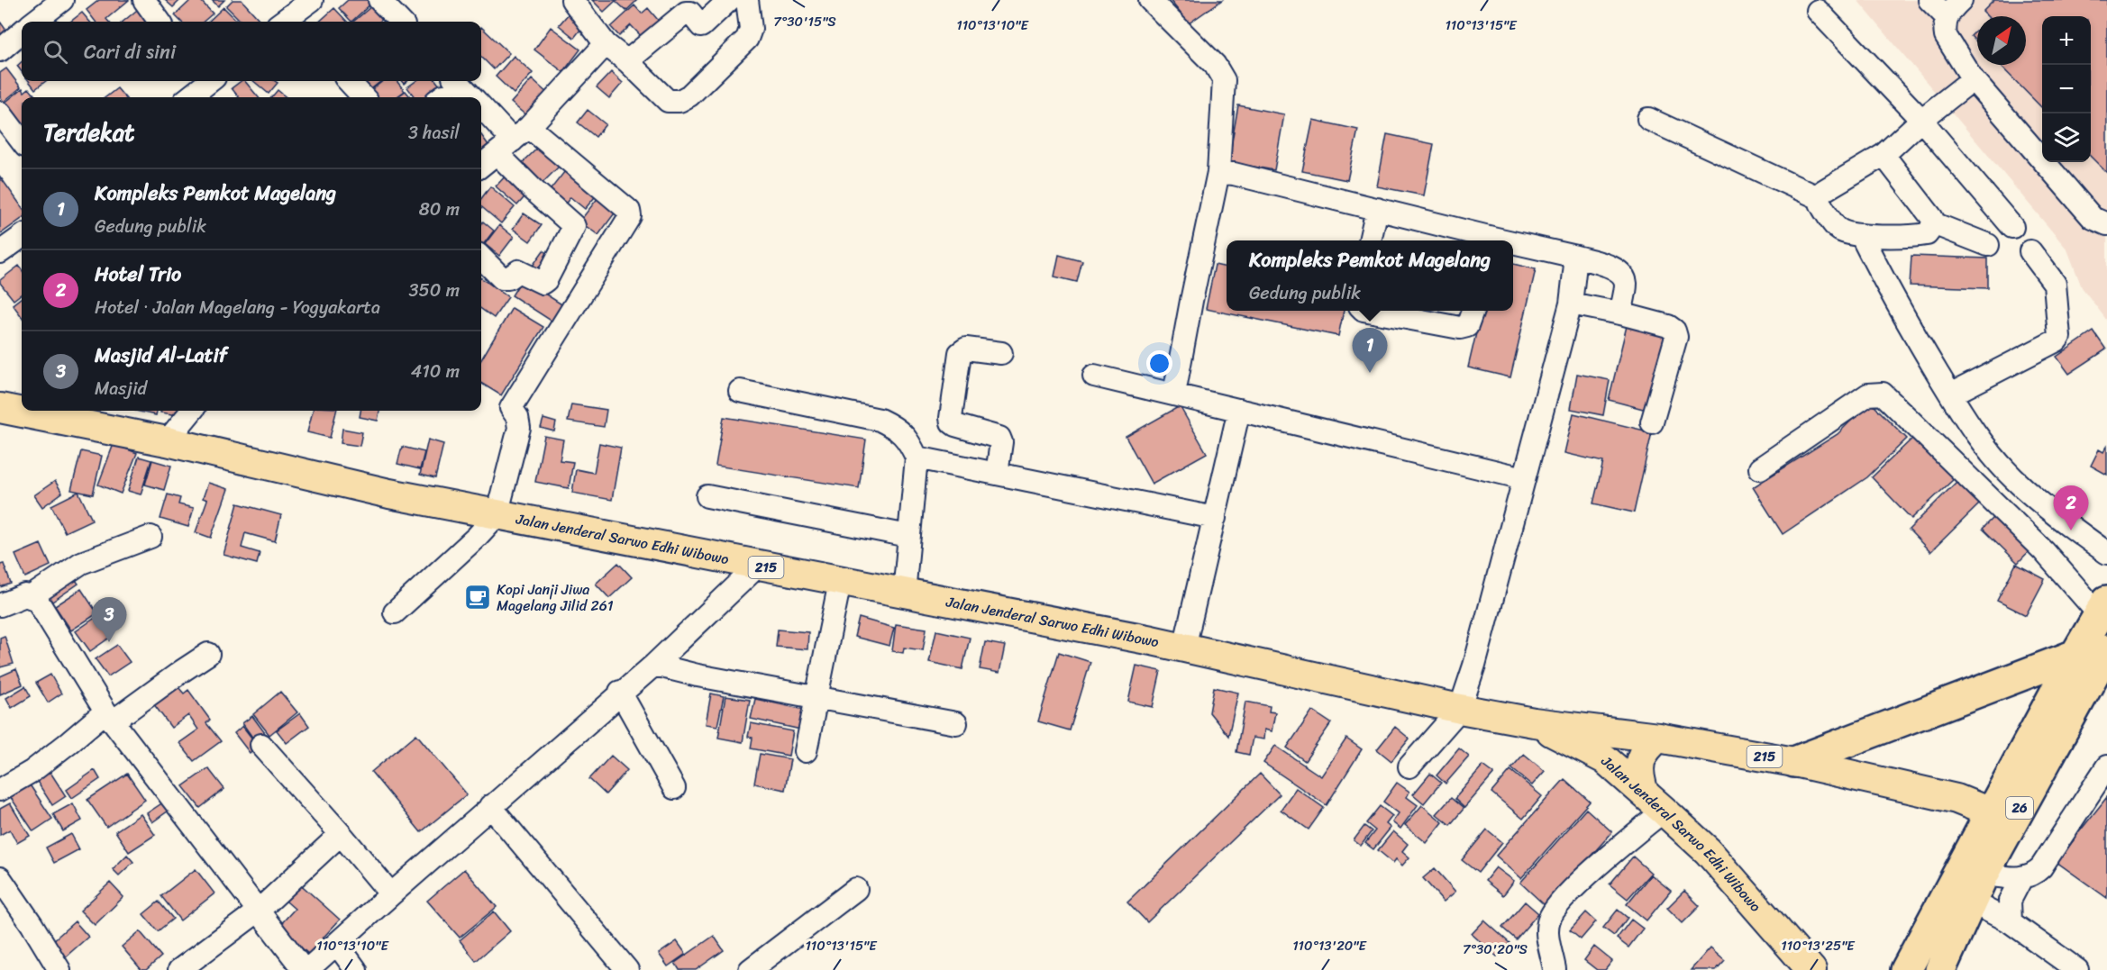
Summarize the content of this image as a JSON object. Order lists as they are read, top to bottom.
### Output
{
  "streets": {
    "highway": ["215", "26"],
    "main road": ["Jalan Jenderal Sarwo Edhi Wibowo"]
  },
  "crossings": [
    ["Jalan Jenderal Sarwo Edhi Wibowo", "215"],
    ["Jalan Jenderal Sarwo Edhi Wibowo", "26"],
    ["215", "26"]
  ],
  "places": {
    "cafe": ["Kopi Janji Jiwa Magelang Jilid 261"]
  },
  "north": "top right",
  "page": {
    "map_buttons": ["+", "−"],
    "search": "Cari di sini",
    "heading": ["Terdekat", "3 hasil"],
    "list": [
      {
        "mark": "1",
        "name": "Kompleks Pemkot Magelang",
        "note": "Gedung publik",
        "value": "80 m"
      },
      {
        "mark": "2",
        "name": "Hotel Trio",
        "note": "Hotel · Jalan Magelang - Yogyakarta",
        "value": "350 m"
      },
      {
        "mark": "3",
        "name": "Masjid Al-Latif",
        "note": "Masjid",
        "value": "410 m"
      }
    ],
    "popup": ["Kompleks Pemkot Magelang", "Gedung publik"],
    "pins": ["1", "2", "3"]
  },
  "coordinates": [
    "7°30'15\"S",
    "110°13'15\"E",
    "110°13'10\"E",
    "110°13'20\"E",
    "110°13'25\"E",
    "7°30'20\"S"
  ]
}
